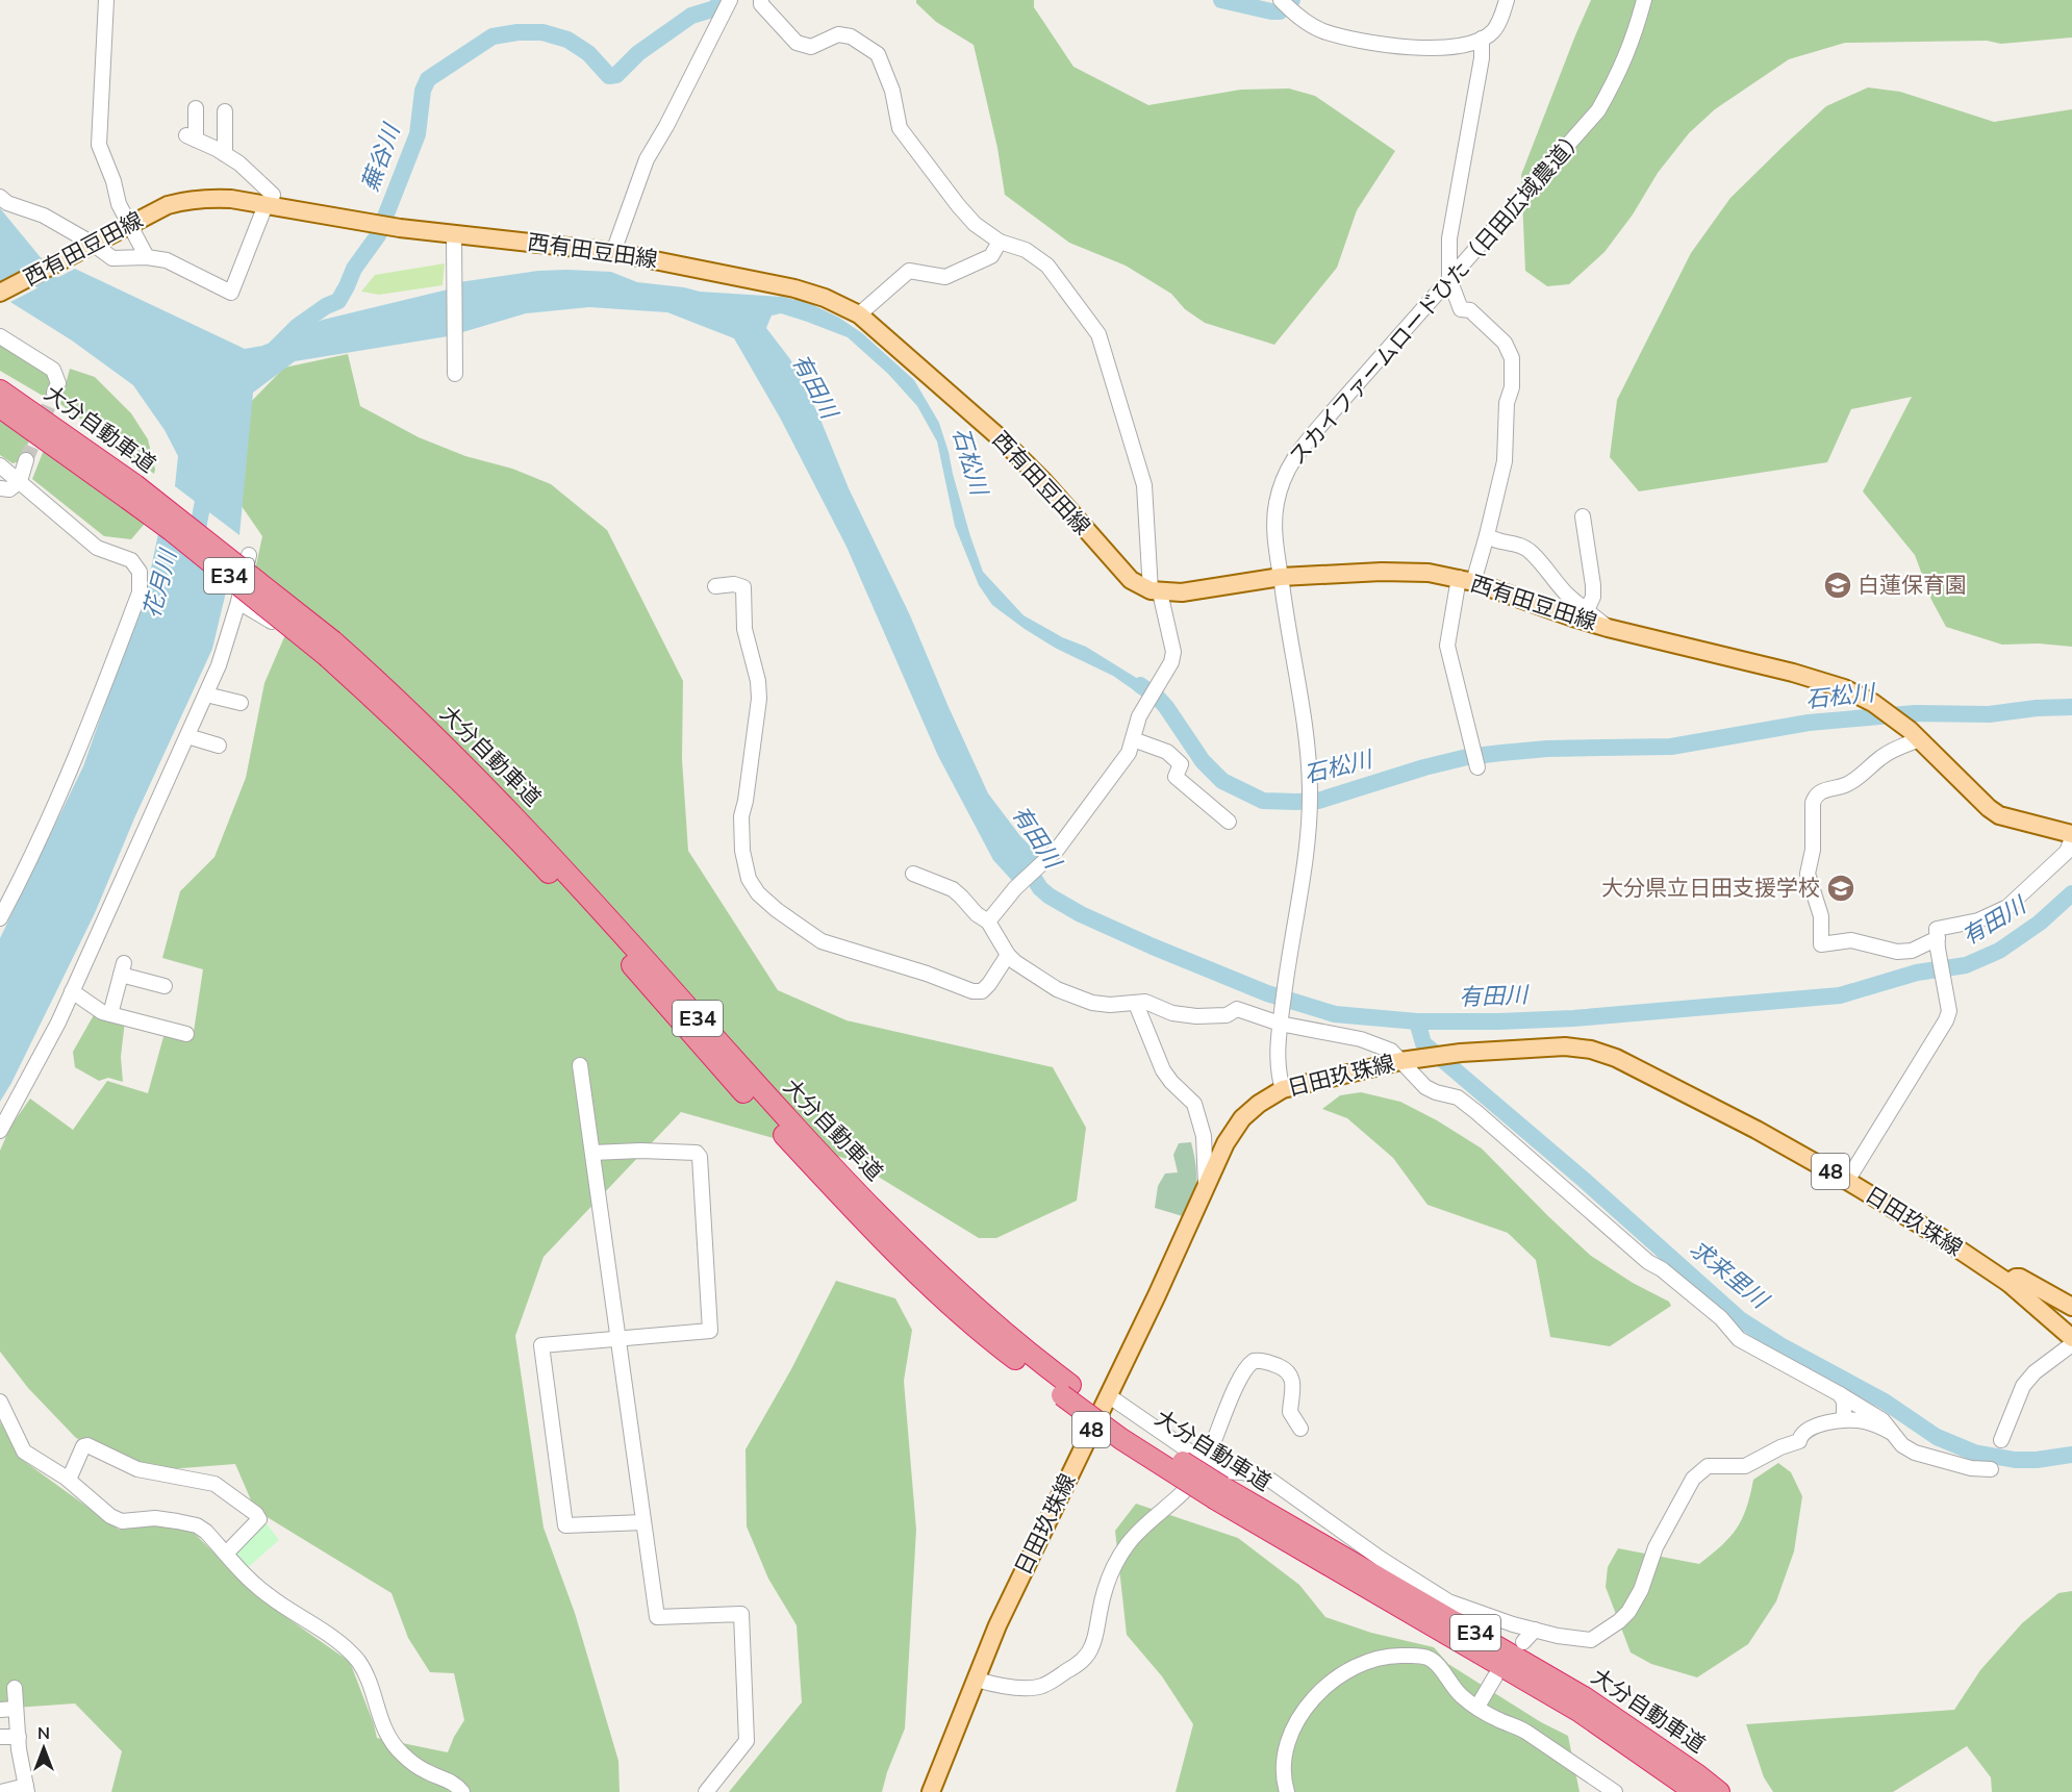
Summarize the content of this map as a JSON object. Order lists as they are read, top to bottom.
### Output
{
  "streets": {
    "highway": ["大分自動車道", "E34"],
    "main road": ["西有田豆田線", "日田玖珠線", "48"],
    "street": ["スカイファームロードひた（日田広域農道）"]
  },
  "crossings": [
    ["西有田豆田線", "スカイファームロードひた（日田広域農道）"],
    ["スカイファームロードひた（日田広域農道）", "日田玖珠線"]
  ],
  "water": [
    "蕪谷川",
    "有田川",
    "石松川",
    "花月川",
    "求来里川"
  ],
  "places": {
    "school or university": ["白蓮保育園", "大分県立日田支援学校"]
  },
  "north": "top"
}
